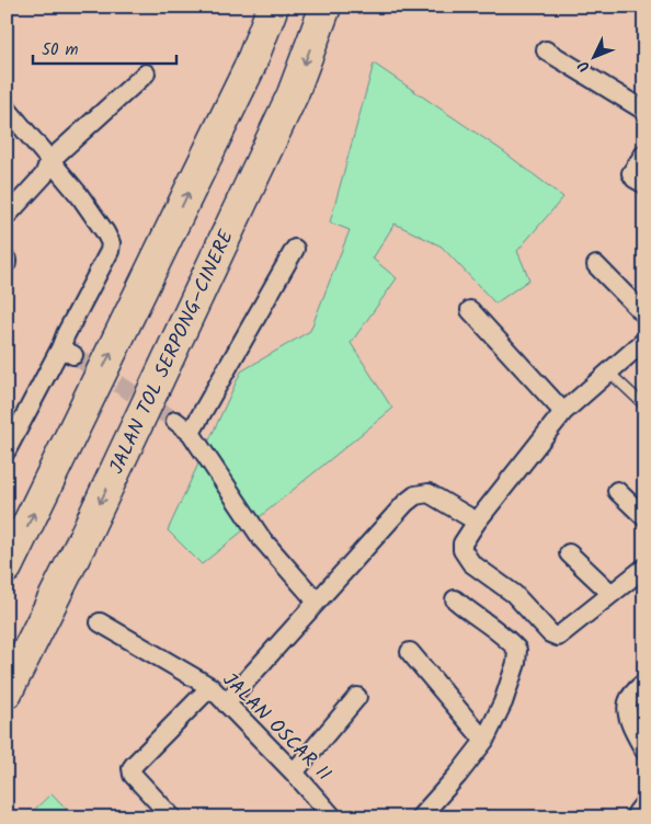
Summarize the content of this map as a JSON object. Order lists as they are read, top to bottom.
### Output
{
  "streets": {
    "highway": ["JALAN TOL SERPONG–CINERE"],
    "street": ["JALAN OSCAR II"]
  },
  "scale_bar": "50 m",
  "north": "bottom left"
}
